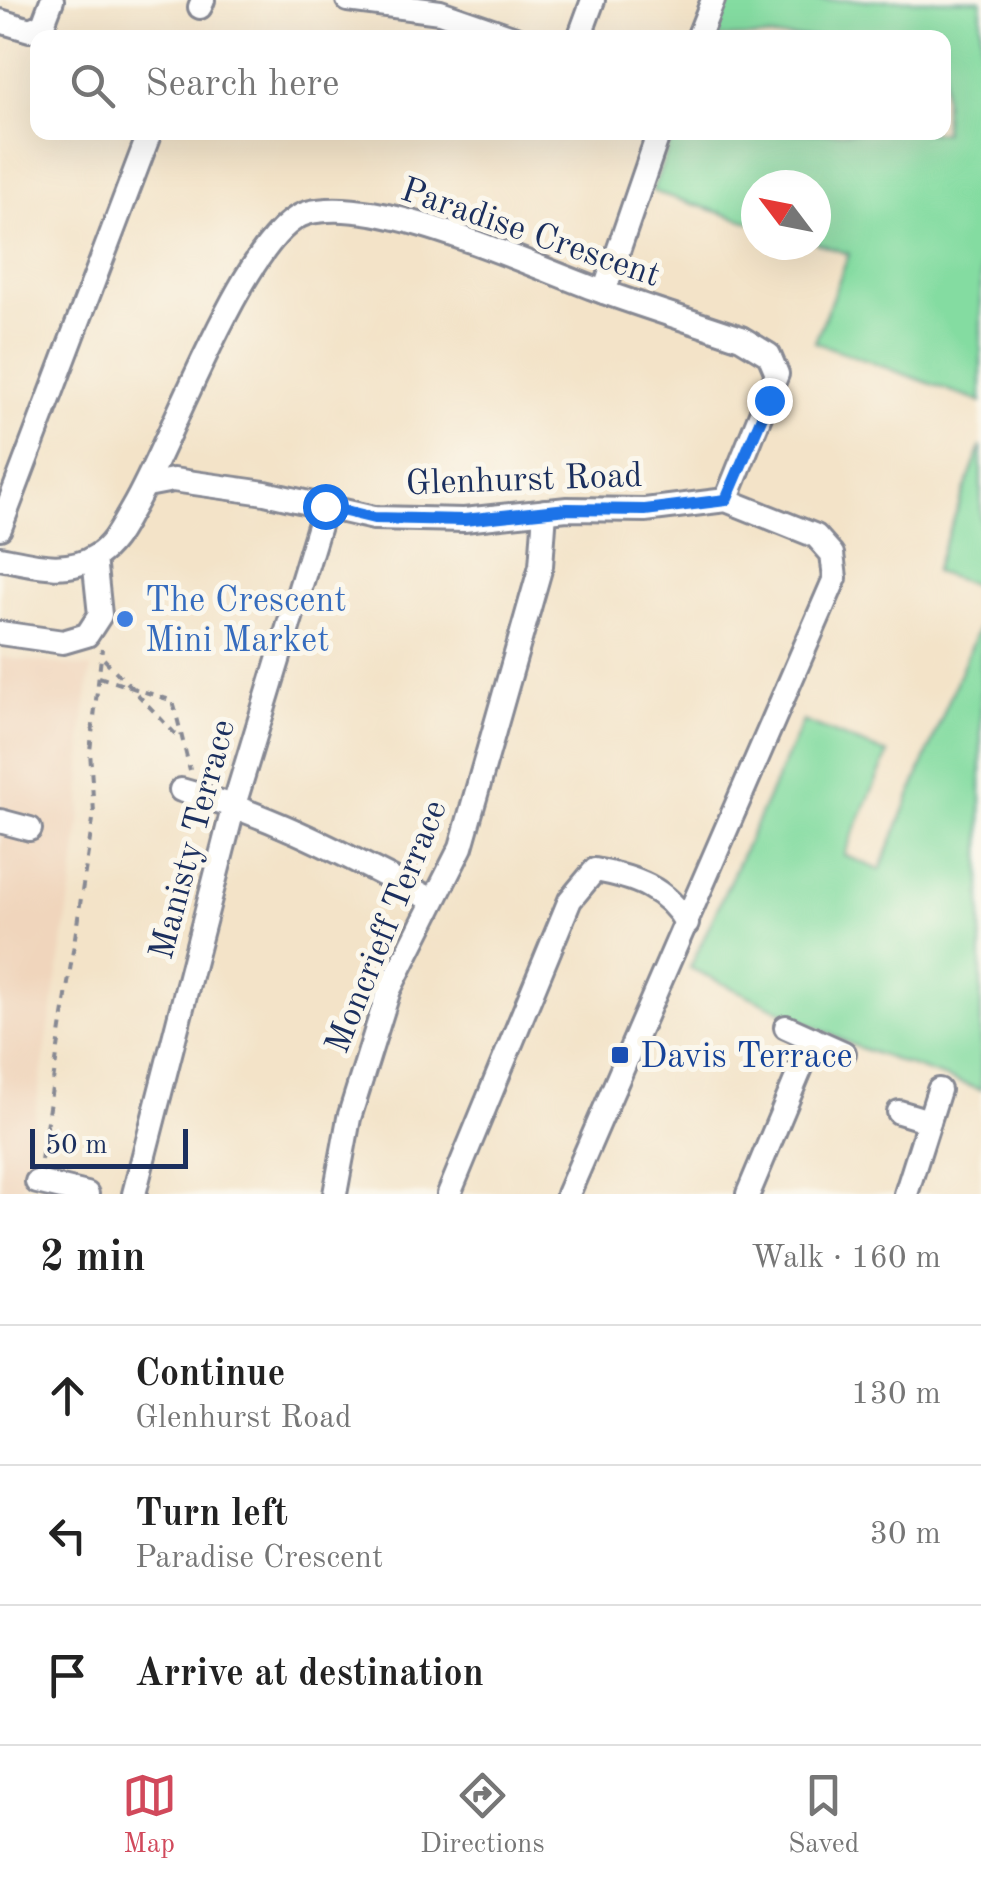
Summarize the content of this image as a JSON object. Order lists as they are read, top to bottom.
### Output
{
  "streets": {
    "street": [
      "Paradise Crescent",
      "Glenhurst Road",
      "Manisty Terrace",
      "Moncrieff Terrace"
    ]
  },
  "crossings": [
    ["Paradise Crescent", "Glenhurst Road"],
    ["Glenhurst Road", "Manisty Terrace"],
    ["Glenhurst Road", "Moncrieff Terrace"]
  ],
  "places": {
    "other": ["The Crescent Mini Market"],
    "transit": ["Davis Terrace"]
  },
  "scale_bar": "50 m",
  "north": "top left",
  "page": {
    "search": "Search here",
    "scale": "50 m",
    "heading": ["2 min", "Walk · 160 m"],
    "list": [
      ["Continue", "Glenhurst Road", "130 m"],
      ["Turn left", "Paradise Crescent", "30 m"],
      "Arrive at destination"
    ],
    "nav": ["Map", "Directions", "Saved"]
  }
}
